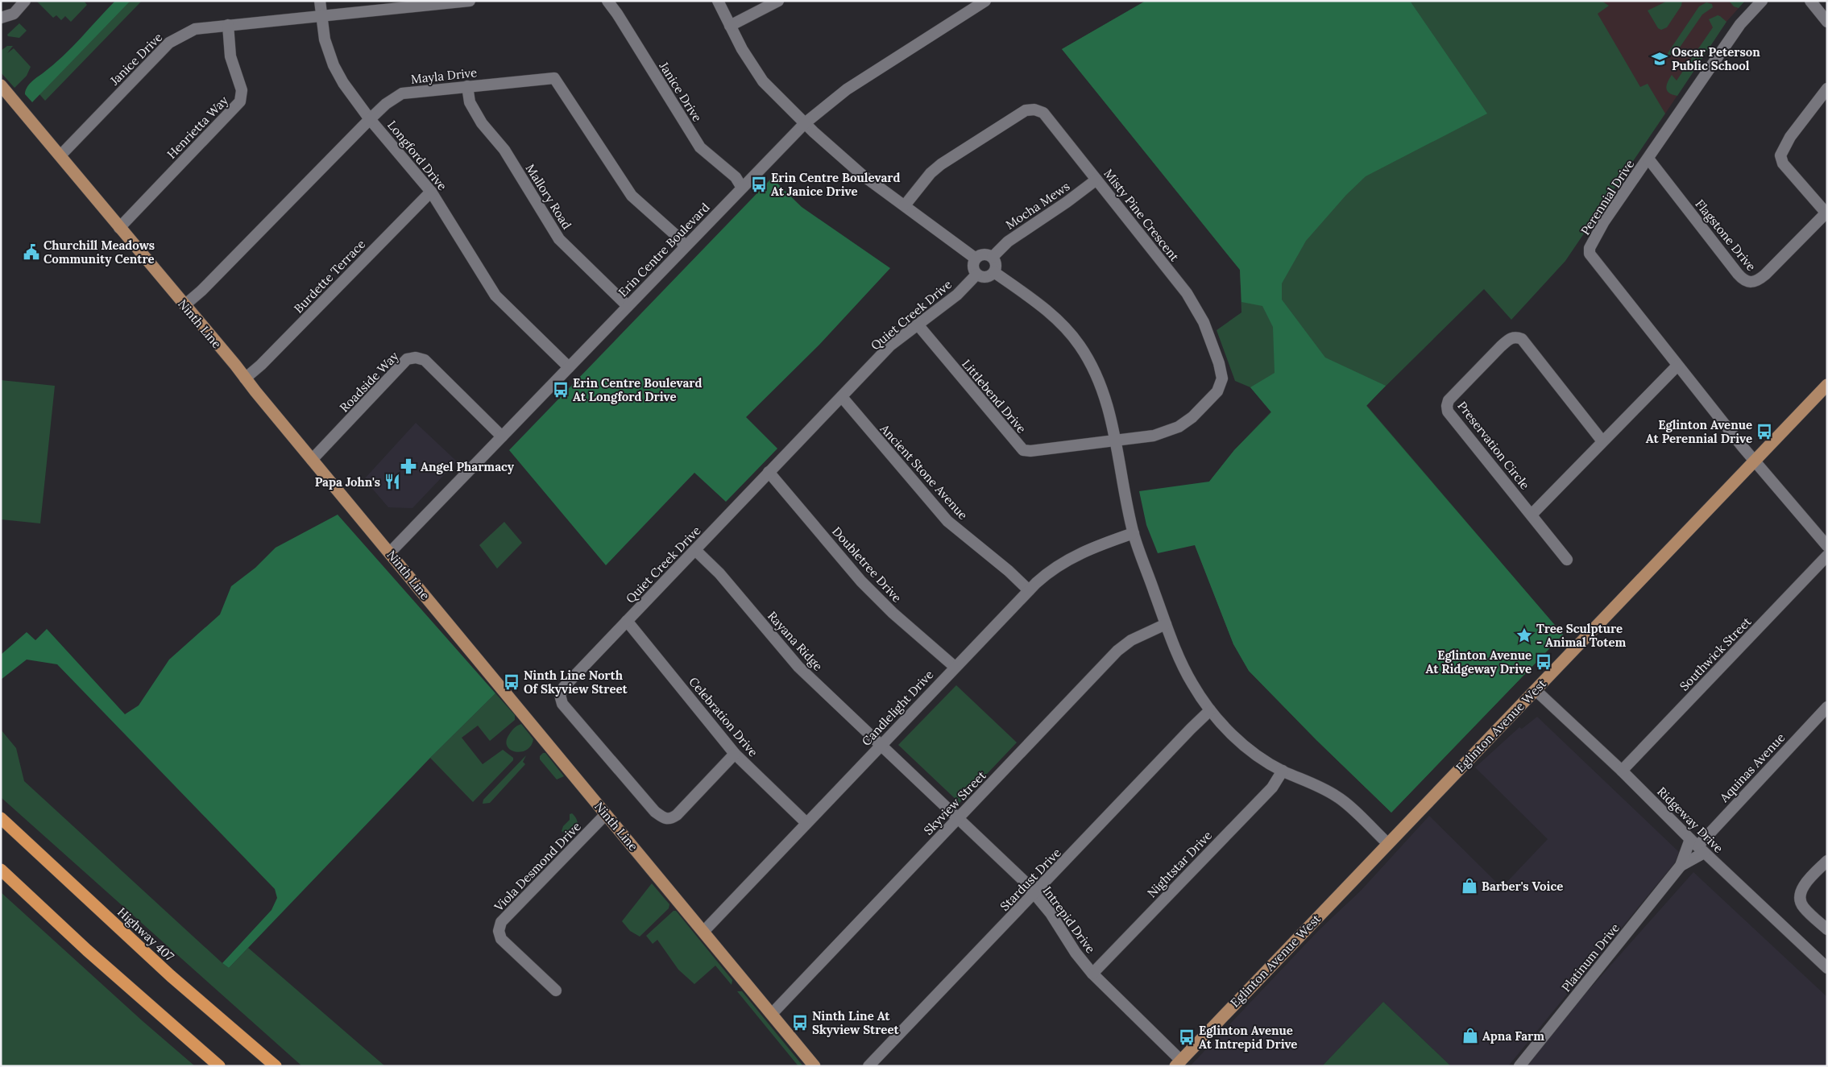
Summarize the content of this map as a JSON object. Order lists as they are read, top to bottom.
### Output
{
  "streets": {
    "highway": ["Highway 407"],
    "main road": ["Ninth Line", "Eglinton Avenue West"],
    "street": [
      "Janice Drive",
      "Mayla Drive",
      "Henrietta Way",
      "Longford Drive",
      "Mallory Road",
      "Perennial Drive",
      "Mocha Mews",
      "Misty Pine Crescent",
      "Flagstone Drive",
      "Erin Centre Boulevard",
      "Burdette Terrace",
      "Quiet Creek Drive",
      "Roadside Way",
      "Littlebend Drive",
      "Preservation Circle",
      "Ancient Stone Avenue",
      "Doubletree Drive",
      "Rayana Ridge",
      "Southwick Street",
      "Candlelight Drive",
      "Celebration Drive",
      "Aquinas Avenue",
      "Skyview Street",
      "Ridgeway Drive",
      "Nightstar Drive",
      "Viola Desmond Drive",
      "Stardust Drive",
      "Intrepid Drive",
      "Platinum Drive"
    ]
  },
  "crossings": [
    ["Janice Drive", "Henrietta Way"],
    ["Janice Drive", "Longford Drive"],
    ["Janice Drive", "Erin Centre Boulevard"],
    ["Janice Drive", "Ninth Line"],
    ["Mayla Drive", "Longford Drive"],
    ["Mayla Drive", "Mallory Road"],
    ["Mayla Drive", "Erin Centre Boulevard"],
    ["Mayla Drive", "Ninth Line"],
    ["Henrietta Way", "Ninth Line"],
    ["Longford Drive", "Erin Centre Boulevard"],
    ["Longford Drive", "Burdette Terrace"],
    ["Mallory Road", "Erin Centre Boulevard"],
    ["Perennial Drive", "Flagstone Drive"],
    ["Perennial Drive", "Eglinton Avenue West"],
    ["Mocha Mews", "Misty Pine Crescent"],
    ["Mocha Mews", "Quiet Creek Drive"],
    ["Misty Pine Crescent", "Littlebend Drive"],
    ["Erin Centre Boulevard", "Ninth Line"],
    ["Erin Centre Boulevard", "Roadside Way"],
    ["Burdette Terrace", "Ninth Line"],
    ["Quiet Creek Drive", "Littlebend Drive"],
    ["Quiet Creek Drive", "Ancient Stone Avenue"],
    ["Quiet Creek Drive", "Doubletree Drive"],
    ["Quiet Creek Drive", "Rayana Ridge"],
    ["Quiet Creek Drive", "Celebration Drive"],
    ["Ninth Line", "Roadside Way"],
    ["Ninth Line", "Candlelight Drive"],
    ["Ninth Line", "Skyview Street"],
    ["Ninth Line", "Viola Desmond Drive"],
    ["Ancient Stone Avenue", "Candlelight Drive"],
    ["Doubletree Drive", "Candlelight Drive"],
    ["Rayana Ridge", "Candlelight Drive"],
    ["Rayana Ridge", "Intrepid Drive"],
    ["Southwick Street", "Ridgeway Drive"],
    ["Candlelight Drive", "Celebration Drive"],
    ["Candlelight Drive", "Intrepid Drive"],
    ["Eglinton Avenue West", "Ridgeway Drive"],
    ["Eglinton Avenue West", "Intrepid Drive"],
    ["Aquinas Avenue", "Ridgeway Drive"],
    ["Aquinas Avenue", "Platinum Drive"],
    ["Skyview Street", "Intrepid Drive"],
    ["Ridgeway Drive", "Platinum Drive"],
    ["Nightstar Drive", "Intrepid Drive"],
    ["Stardust Drive", "Intrepid Drive"]
  ],
  "places": {
    "school or university": ["Oscar Peterson Public School"],
    "bus stop": [
      "Erin Centre Boulevard At Janice Drive",
      "Erin Centre Boulevard At Longford Drive",
      "Eglinton Avenue At Perennial Drive",
      "Eglinton Avenue At Ridgeway Drive",
      "Ninth Line North Of Skyview Street",
      "Ninth Line At Skyview Street",
      "Eglinton Avenue At Intrepid Drive"
    ],
    "public building": ["Churchill Meadows Community Centre"],
    "pharmacy": ["Angel Pharmacy"],
    "restaurant": ["Papa John's"],
    "place": ["Tree Sculpture - Animal Totem"],
    "shop": ["Barber's Voice", "Apna Farm"]
  }
}
